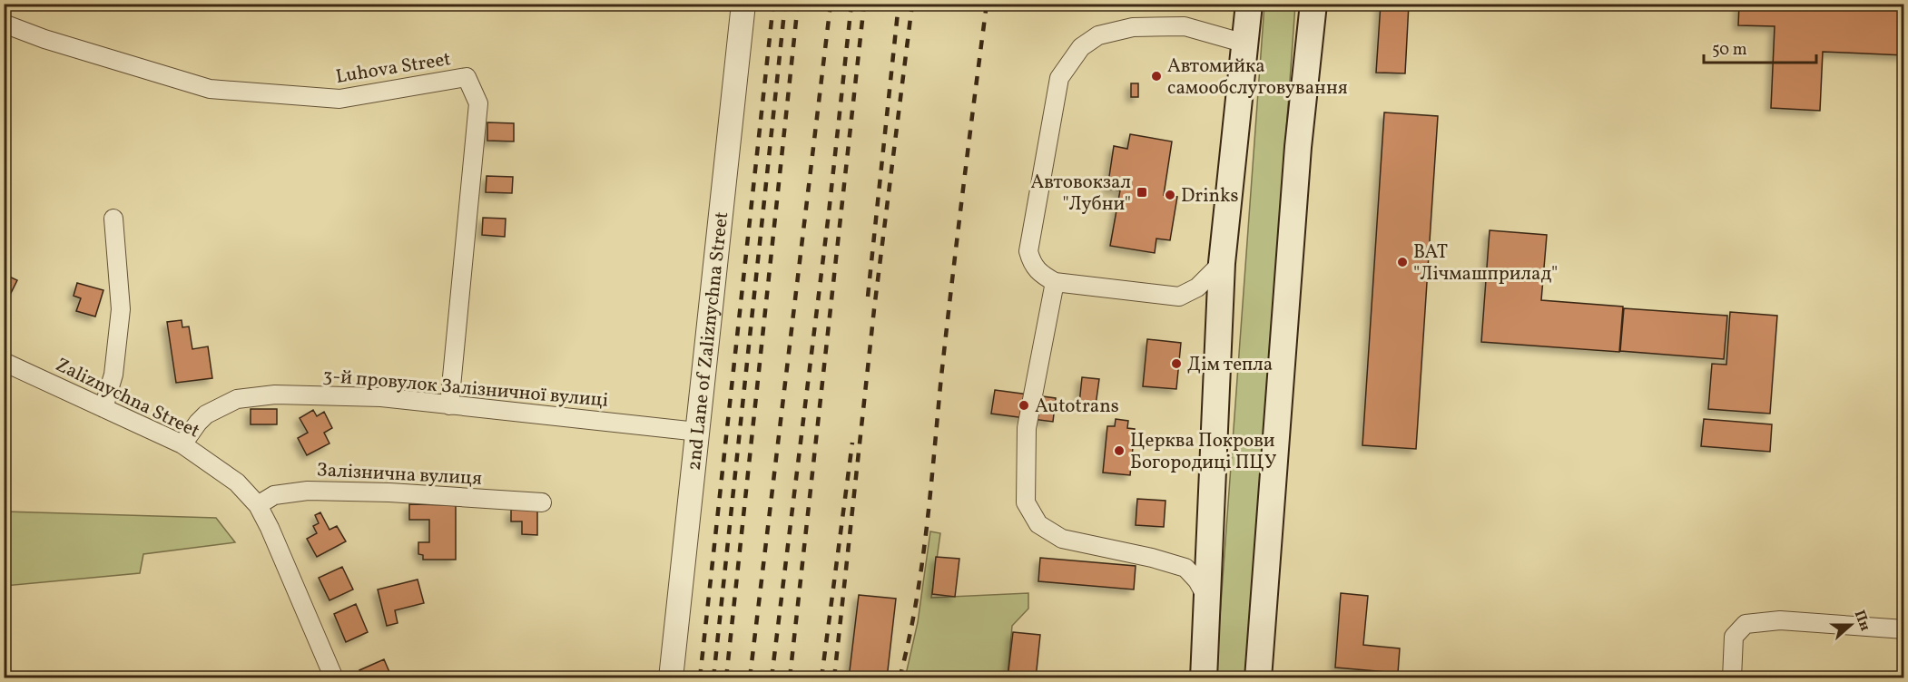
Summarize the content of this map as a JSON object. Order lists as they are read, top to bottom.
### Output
{
  "streets": {
    "street": [
      "Luhova Street",
      "2nd Lane of Zaliznychna Street",
      "3-й провулок Залізничної вулиці",
      "Zaliznychna Street",
      "Залізнична вулиця"
    ]
  },
  "crossings": [
    ["Luhova Street", "3-й провулок Залізничної вулиці"],
    ["2nd Lane of Zaliznychna Street", "3-й провулок Залізничної вулиці"],
    ["3-й провулок Залізничної вулиці", "Zaliznychna Street"],
    ["Zaliznychna Street", "Залізнична вулиця"]
  ],
  "places": {
    "other": [
      "Автомийка самообслуговування",
      "Drinks",
      "ВАТ \"Лічмашприлад\"",
      "Дім тепла",
      "Autotrans",
      "Церква Покрови Богородиці ПЦУ"
    ],
    "transit": ["Автовокзал \"Лубни\""]
  },
  "scale_bar": "50 m",
  "north": "right"
}
